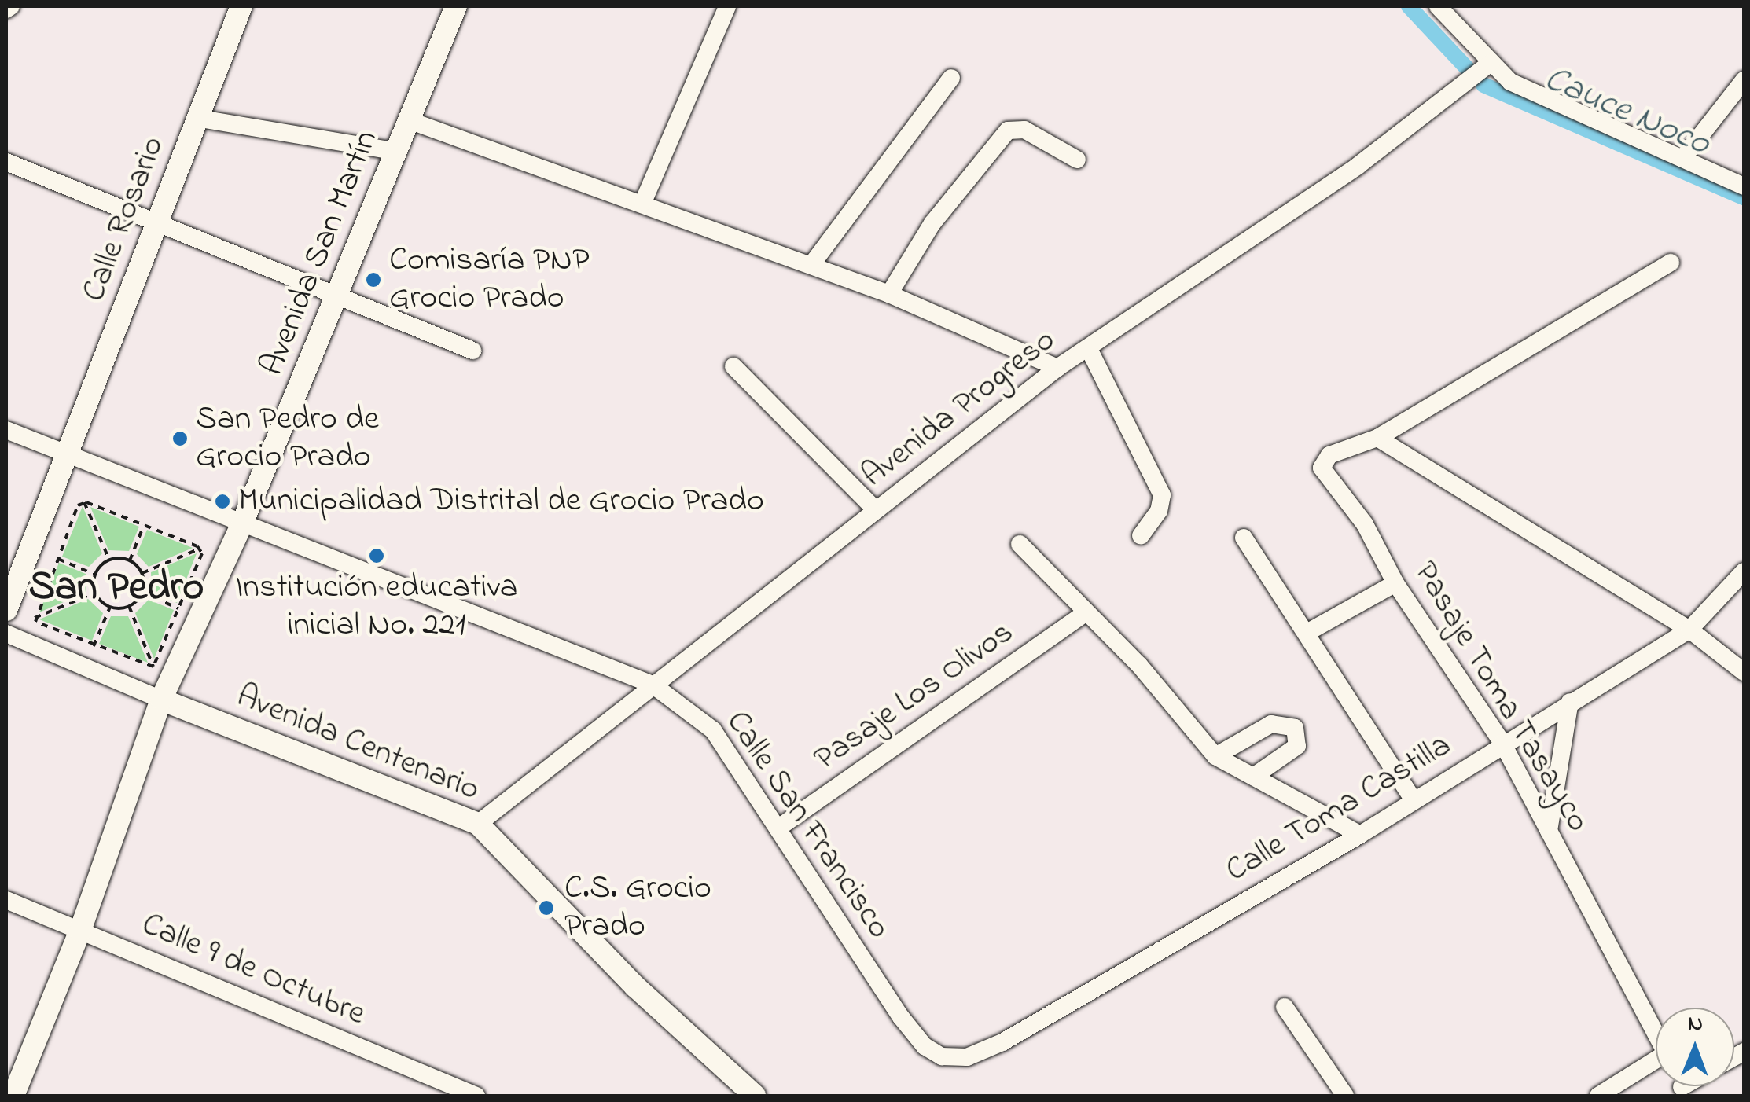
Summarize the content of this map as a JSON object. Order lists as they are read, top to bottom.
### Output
{
  "streets": {
    "main road": ["Calle Rosario", "Avenida San Martín", "Avenida Centenario"],
    "street": [
      "Avenida Progreso",
      "Pasaje Los Olivos",
      "Pasaje Toma Tasayco",
      "Calle Toma Castilla",
      "Calle San Francisco",
      "Calle 9 de Octubre"
    ]
  },
  "crossings": [
    ["Calle Rosario", "Calle San Francisco"],
    ["Avenida San Martín", "Avenida Centenario"],
    ["Avenida San Martín", "Calle San Francisco"],
    ["Avenida San Martín", "Calle 9 de Octubre"],
    ["Avenida Progreso", "Avenida Centenario"],
    ["Avenida Progreso", "Calle San Francisco"],
    ["Pasaje Los Olivos", "Calle San Francisco"],
    ["Pasaje Toma Tasayco", "Calle Toma Castilla"],
    ["Calle Toma Castilla", "Calle San Francisco"]
  ],
  "districts": ["San Pedro"],
  "water": ["Cauce Noco"],
  "places": [
    "Comisaría PNP Grocio Prado",
    "San Pedro de Grocio Prado",
    "Municipalidad Distrital de Grocio Prado",
    "Institución educativa inicial No. 221",
    "C.S. Grocio Prado"
  ],
  "north": "top"
}
